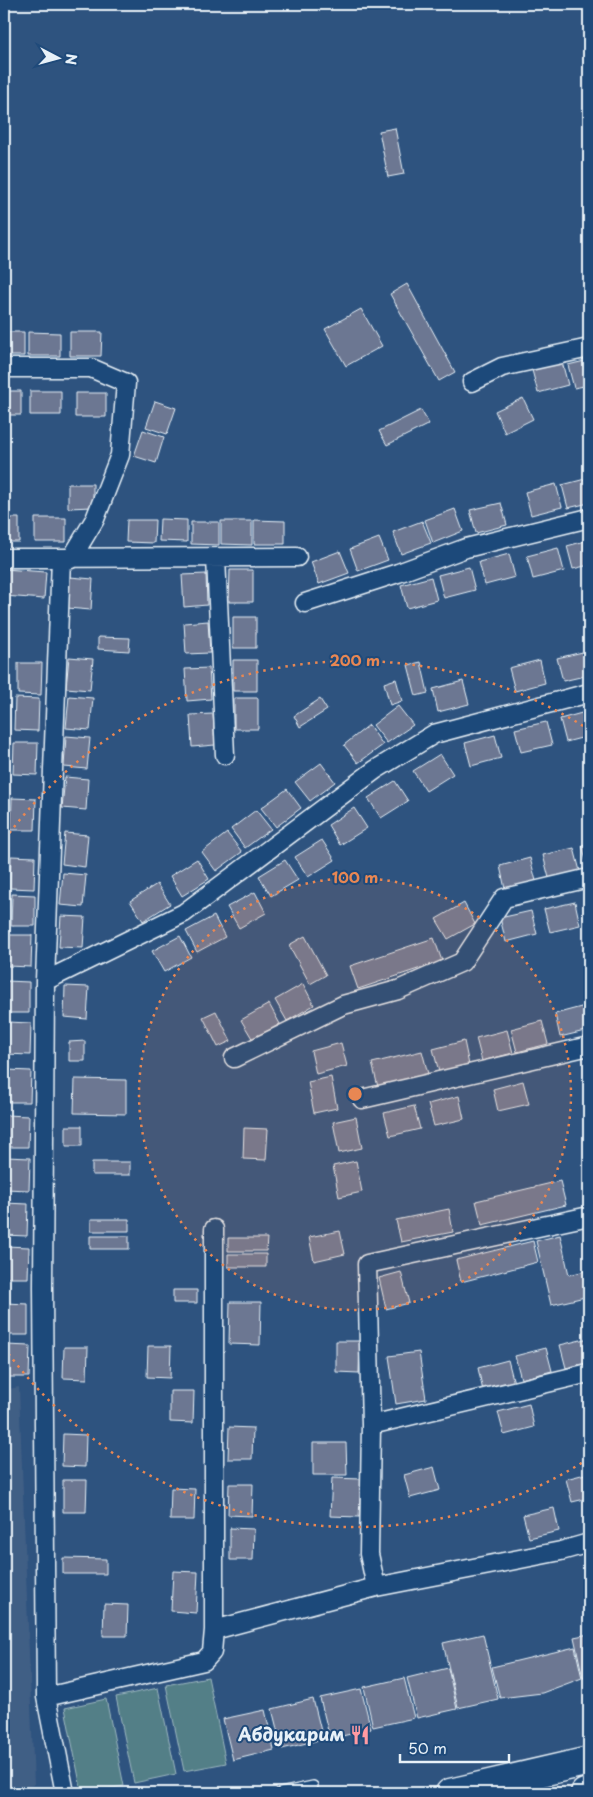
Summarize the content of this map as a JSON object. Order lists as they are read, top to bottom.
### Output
{
  "places": {
    "restaurant": ["Абдукарим"]
  },
  "scale_bar": "50 m",
  "north": "right",
  "rings": ["200 m", "100 m"]
}
